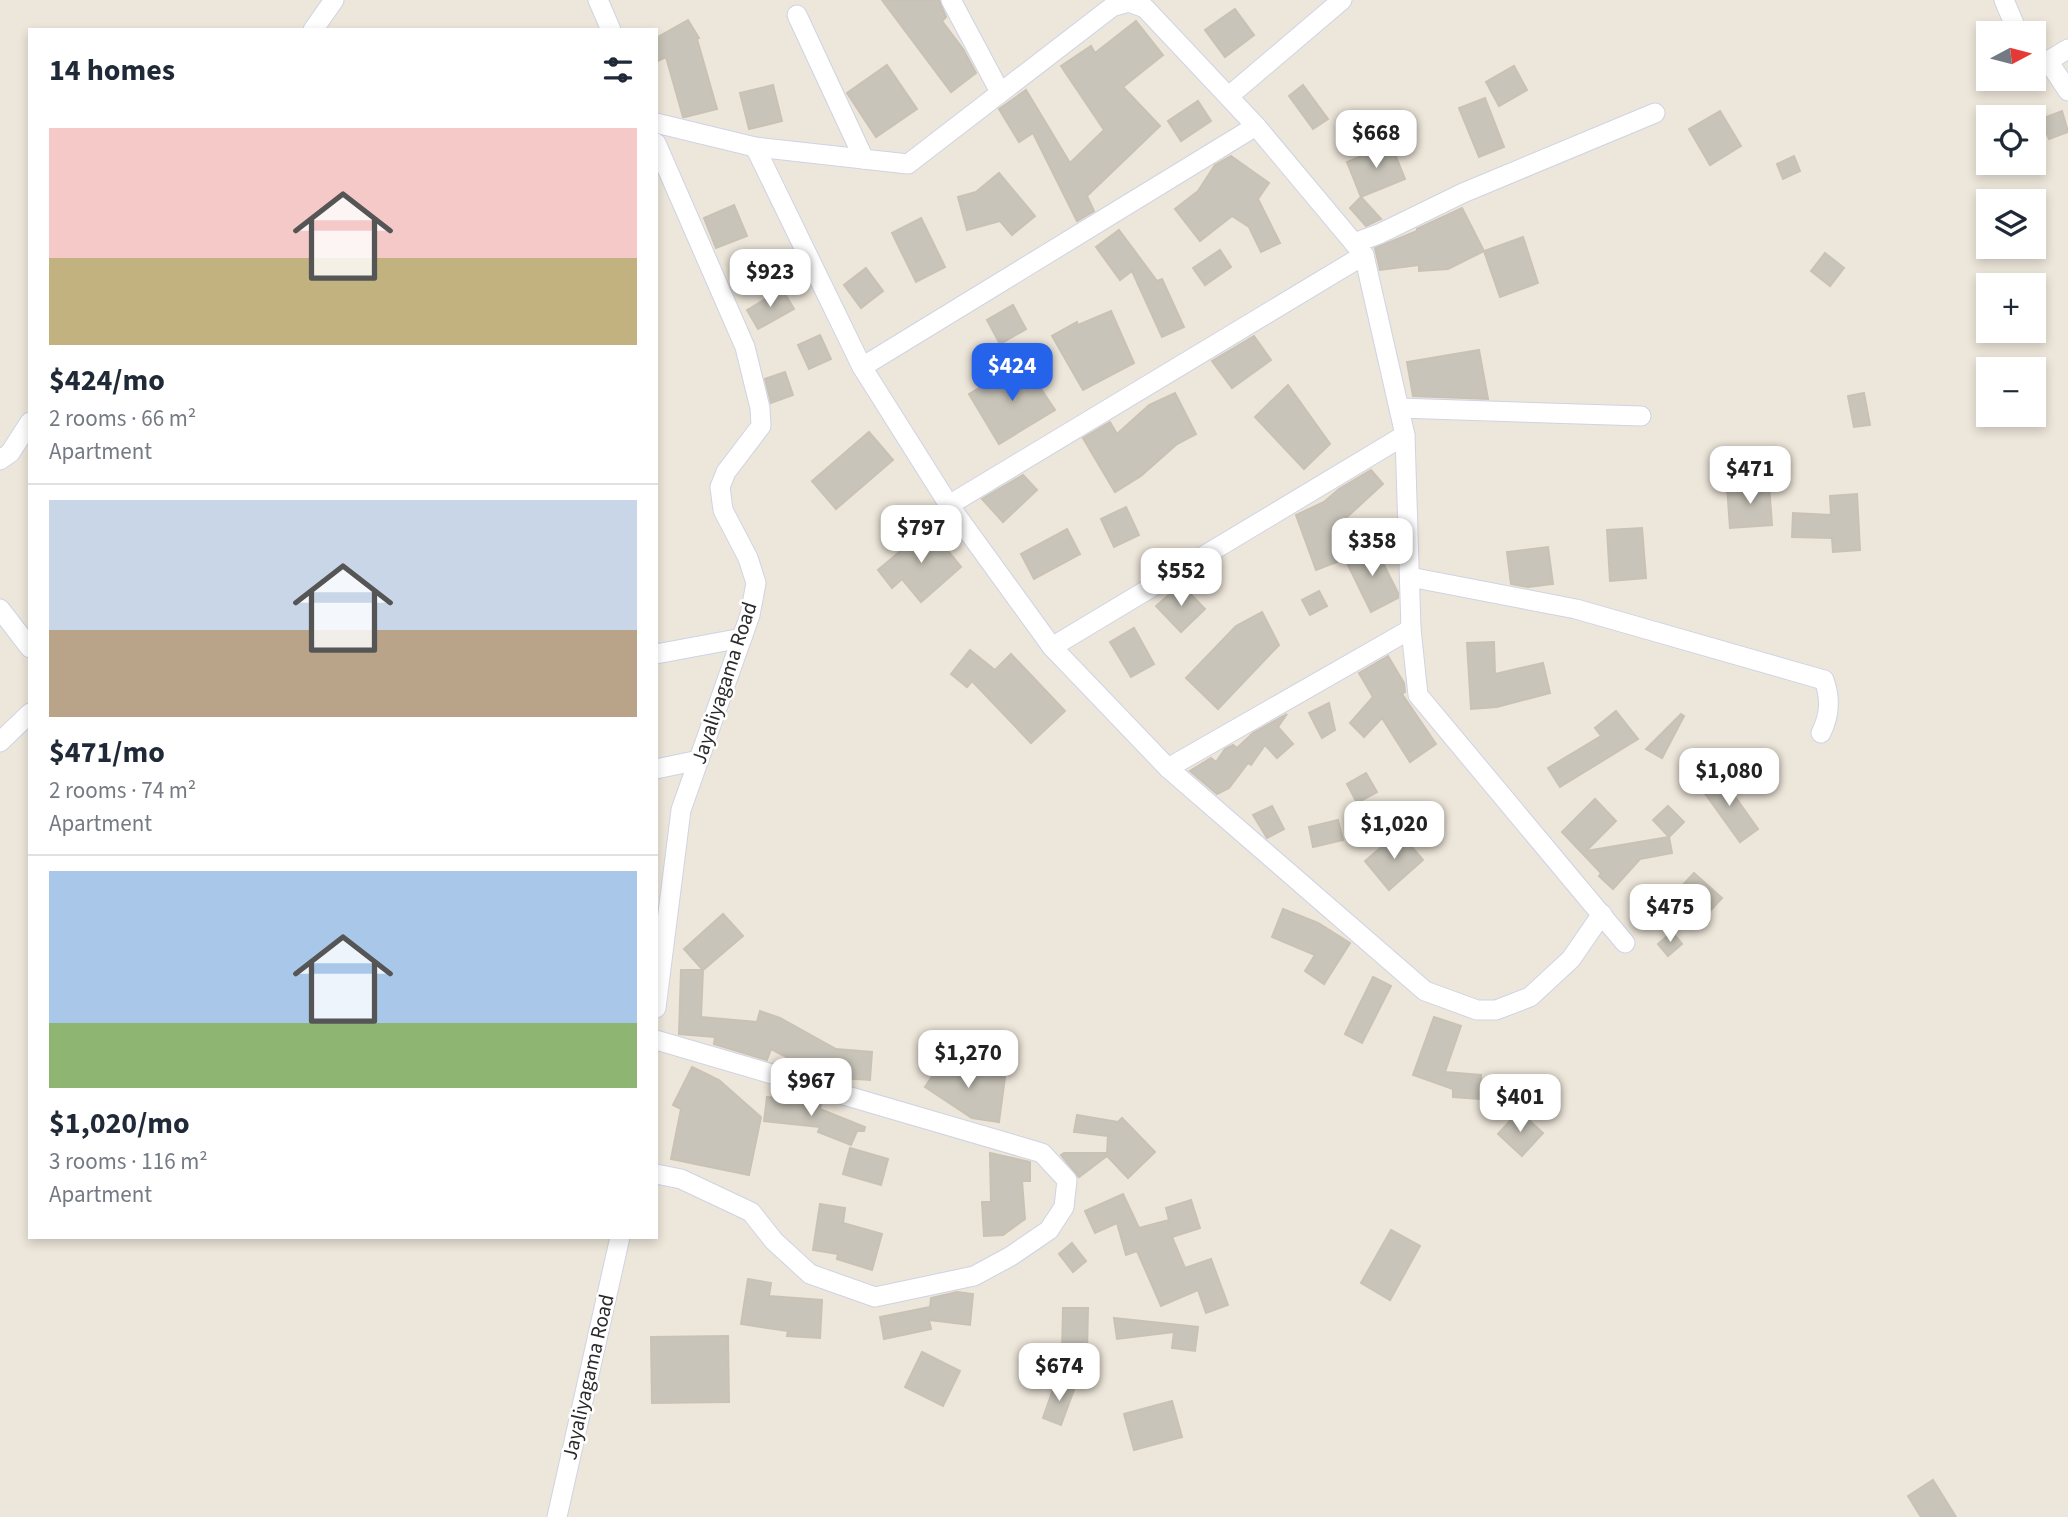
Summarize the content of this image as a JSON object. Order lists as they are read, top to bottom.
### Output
{
  "streets": {
    "street": ["Jayaliyagama Road"]
  },
  "north": "right",
  "page": {
    "map_buttons": ["+", "−"],
    "heading": "14 homes",
    "price": [
      "$668",
      "$923",
      "$424",
      "$471",
      "$797",
      "$358",
      "$552",
      "$1,080",
      "$1,020",
      "$475",
      "$1,270",
      "$967",
      "$401",
      "$674"
    ],
    "list": [
      {
        "name": "$424/mo",
        "note": "2 rooms · 66 m² · Apartment"
      },
      {
        "name": "$471/mo",
        "note": "2 rooms · 74 m² · Apartment"
      },
      {
        "name": "$1,020/mo",
        "note": "3 rooms · 116 m² · Apartment"
      }
    ]
  }
}
